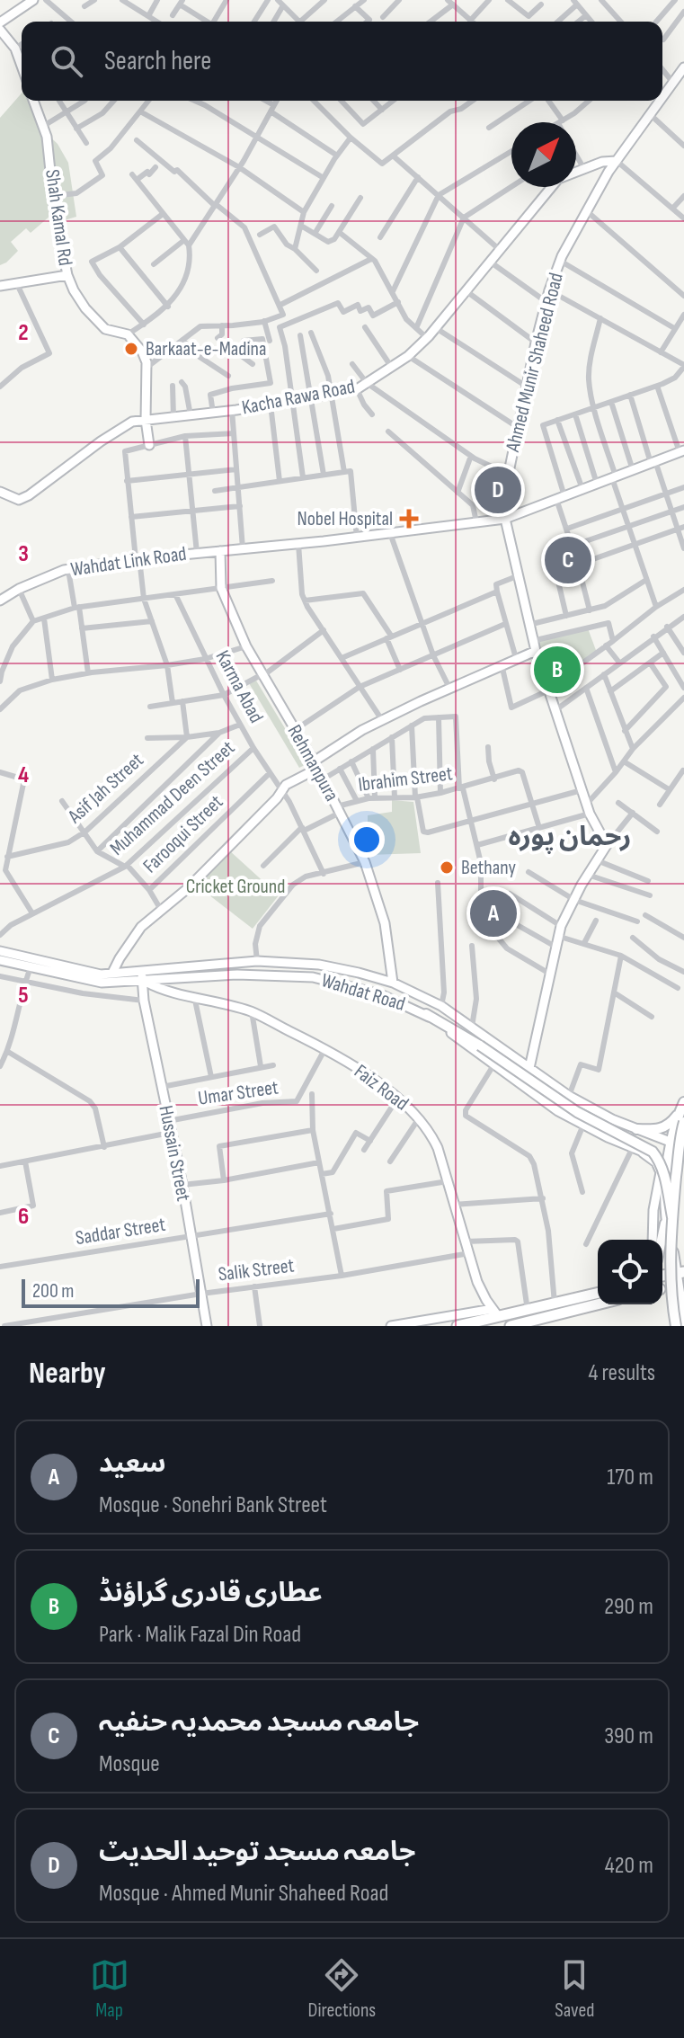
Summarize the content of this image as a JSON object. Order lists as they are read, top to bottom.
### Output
{
  "streets": {
    "street": [
      "Shah Kamal Rd",
      "Ahmed Munir Shaheed Road",
      "Kacha Rawa Road",
      "Wahdat Link Road",
      "Karma Abad",
      "Rehmanpura",
      "Ibrahim Street",
      "Asif Jah Street",
      "Muhammad Deen Street",
      "Farooqui Street",
      "Wahdat Road",
      "Faiz Road",
      "Umar Street",
      "Hussain Street",
      "Saddar Street",
      "Salik Street"
    ]
  },
  "crossings": [
    ["Ahmed Munir Shaheed Road", "Kacha Rawa Road"],
    ["Ahmed Munir Shaheed Road", "Wahdat Link Road"],
    ["Wahdat Link Road", "Rehmanpura"],
    ["Karma Abad", "Ibrahim Street"],
    ["Karma Abad", "Muhammad Deen Street"],
    ["Karma Abad", "Farooqui Street"],
    ["Rehmanpura", "Ibrahim Street"],
    ["Rehmanpura", "Wahdat Road"],
    ["Muhammad Deen Street", "Farooqui Street"],
    ["Wahdat Road", "Faiz Road"],
    ["Wahdat Road", "Hussain Street"],
    ["Faiz Road", "Umar Street"],
    ["Faiz Road", "Hussain Street"],
    ["Faiz Road", "Salik Street"],
    ["Umar Street", "Hussain Street"],
    ["Hussain Street", "Saddar Street"],
    ["Hussain Street", "Salik Street"]
  ],
  "districts": ["رحمان پورہ"],
  "parks": ["Cricket Ground"],
  "places": {
    "other": ["Barkaat-e-Madina", "Bethany"],
    "health": ["Nobel Hospital"]
  },
  "scale_bar": "200 m",
  "north": "top right",
  "page": {
    "search": "Search here",
    "pins": [
      "D",
      "C",
      "B",
      "A"
    ],
    "scale": "200 m",
    "heading": ["Nearby", "4 results"],
    "list": [
      {
        "mark": "A",
        "name": "سعید",
        "note": "Mosque · Sonehri Bank Street",
        "value": "170 m"
      },
      {
        "mark": "B",
        "name": "عطاری قادری گراؤنڈ",
        "note": "Park · Malik Fazal Din Road",
        "value": "290 m"
      },
      {
        "mark": "C",
        "name": "جامعہ مسجد محمدیہ حنفیہ",
        "note": "Mosque",
        "value": "390 m"
      },
      {
        "mark": "D",
        "name": "جامعہ مسجد توحید الحدیٽ",
        "note": "Mosque · Ahmed Munir Shaheed Road",
        "value": "420 m"
      }
    ],
    "nav": ["Map", "Directions", "Saved"]
  },
  "grid": {
    "rows": [
      "2",
      "3",
      "4",
      "5",
      "6"
    ]
  }
}
